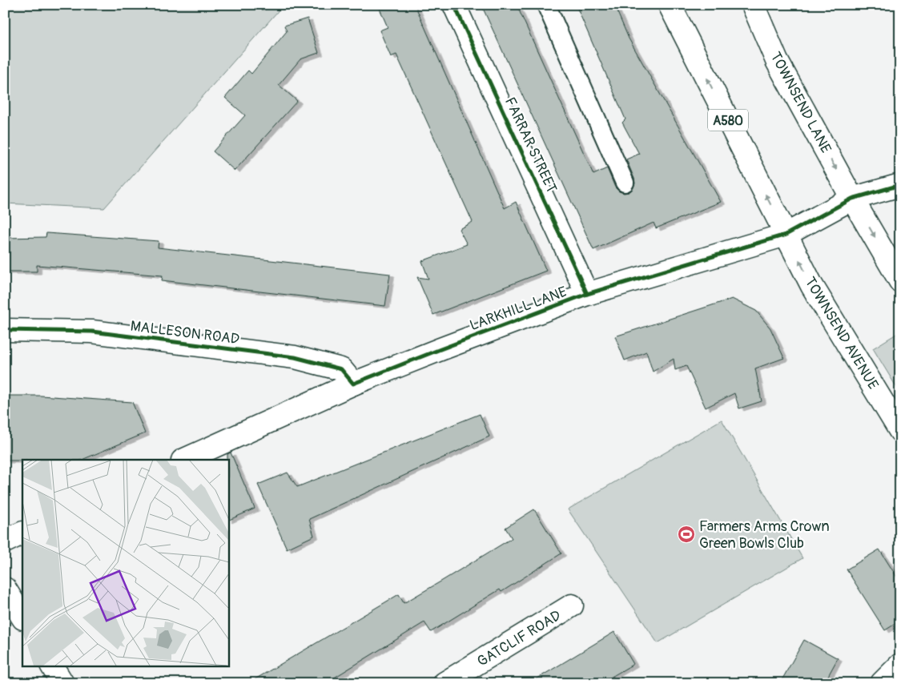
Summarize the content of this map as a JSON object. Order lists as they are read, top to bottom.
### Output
{
  "streets": {
    "street": [
      "TOWNSEND LANE",
      "A580",
      "FARRAR STREET",
      "LARKHILL LANE",
      "MALLESON ROAD",
      "TOWNSEND AVENUE",
      "GATCLIF ROAD"
    ]
  },
  "crossings": [
    ["TOWNSEND LANE", "LARKHILL LANE"],
    ["A580", "LARKHILL LANE"],
    ["A580", "TOWNSEND AVENUE"],
    ["FARRAR STREET", "LARKHILL LANE"],
    ["LARKHILL LANE", "MALLESON ROAD"],
    ["LARKHILL LANE", "TOWNSEND AVENUE"]
  ],
  "places": {
    "sports": ["Farmers Arms Crown Green Bowls Club"]
  }
}
